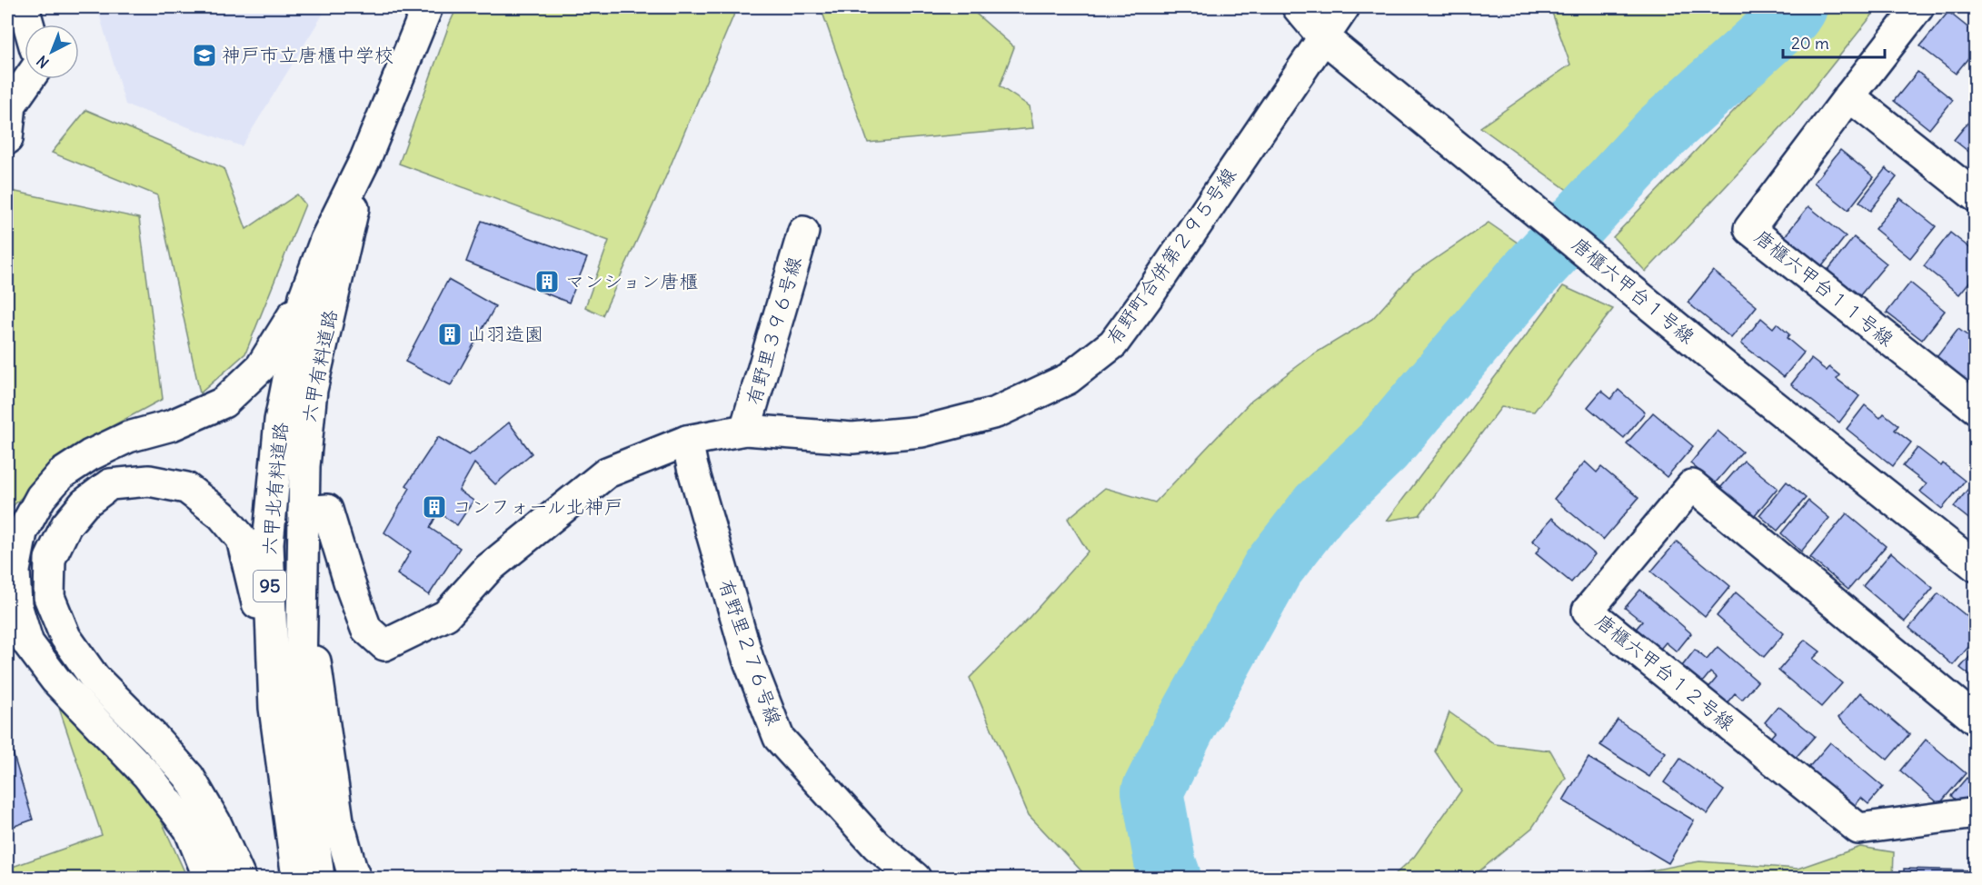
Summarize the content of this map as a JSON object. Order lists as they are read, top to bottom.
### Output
{
  "streets": {
    "street": [
      "有野町合併第２９５号線",
      "唐櫃六甲台１１号線",
      "唐櫃六甲台１号線",
      "有野里３９６号線",
      "六甲有料道路",
      "六甲北有料道路",
      "95",
      "有野里２７６号線",
      "唐櫃六甲台１２号線"
    ]
  },
  "crossings": [
    ["有野町合併第２９５号線", "唐櫃六甲台１号線"],
    ["有野町合併第２９５号線", "有野里３９６号線"],
    ["有野町合併第２９５号線", "六甲有料道路"],
    ["有野町合併第２９５号線", "有野里２７６号線"],
    ["六甲有料道路", "六甲北有料道路"],
    ["六甲有料道路", "95"]
  ],
  "places": {
    "school or university": ["神戸市立唐櫃中学校"],
    "building": ["マンション唐櫃", "山羽造園", "コンフォール北神戸"]
  },
  "scale_bar": "20 m",
  "north": "bottom left"
}
